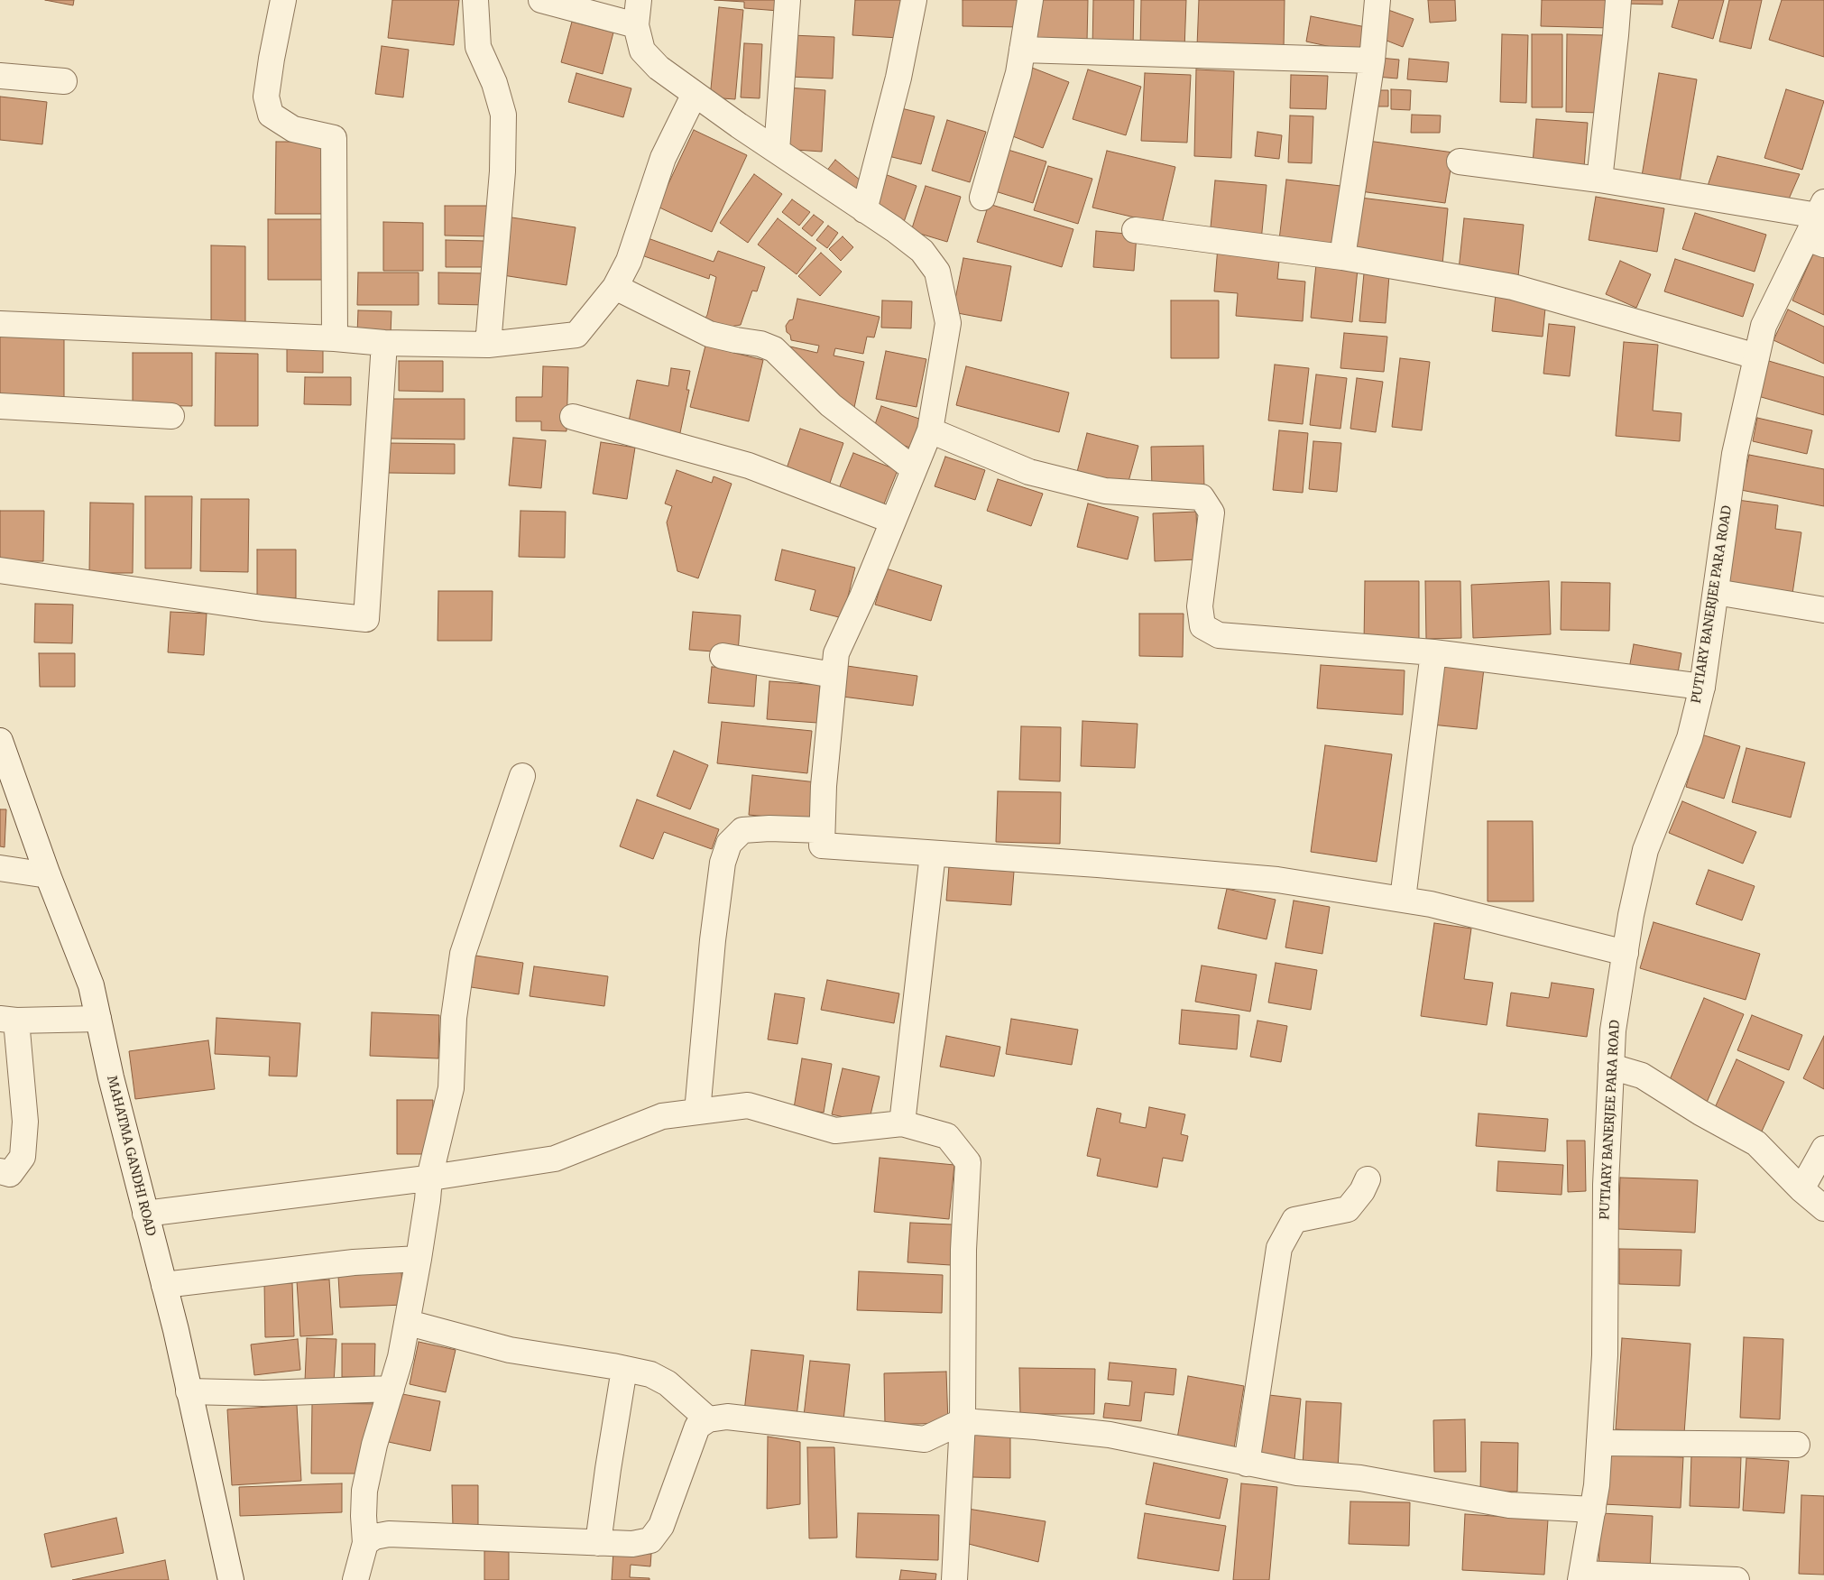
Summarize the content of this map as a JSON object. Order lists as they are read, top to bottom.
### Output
{
  "streets": {
    "street": ["PUTIARY BANERJEE PARA ROAD", "MAHATMA GANDHI ROAD"]
  }
}
